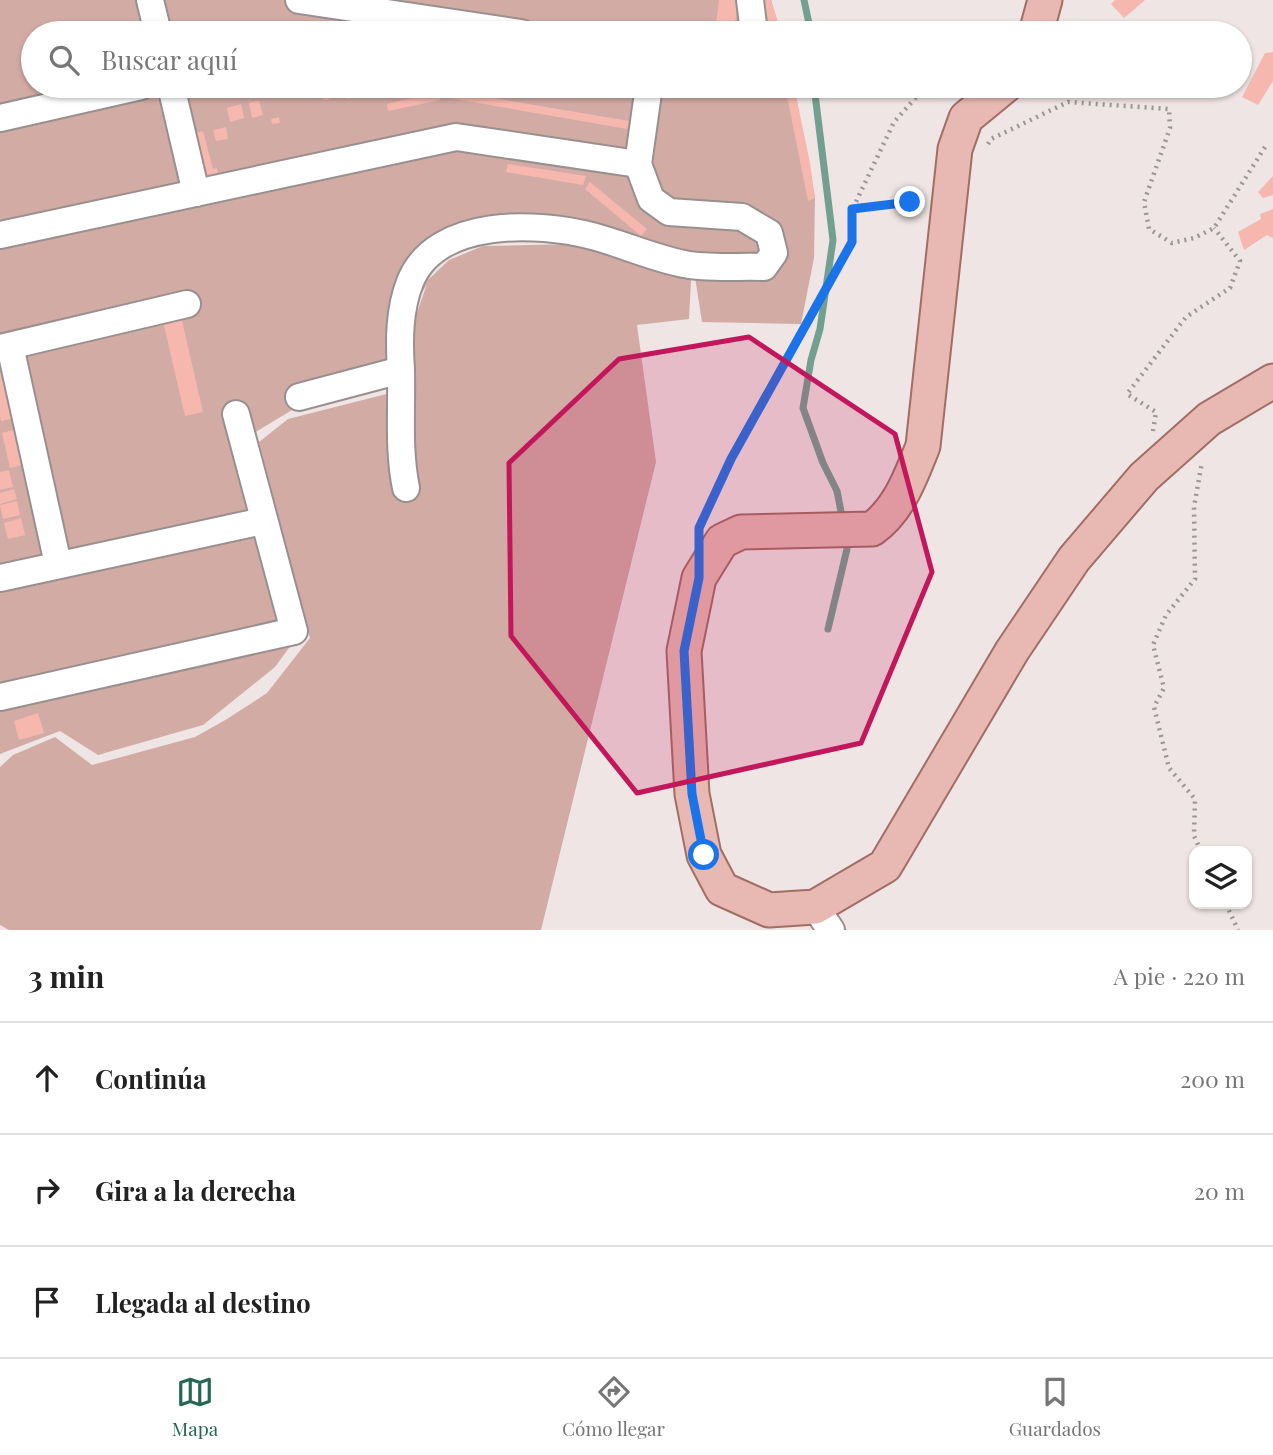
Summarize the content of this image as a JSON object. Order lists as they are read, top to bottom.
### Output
{
  "page": {
    "search": "Buscar aquí",
    "heading": ["3 min", "A pie · 220 m"],
    "list": [
      ["Continúa", "200 m"],
      ["Gira a la derecha", "20 m"],
      "Llegada al destino"
    ],
    "nav": ["Mapa", "Cómo llegar", "Guardados"]
  }
}
